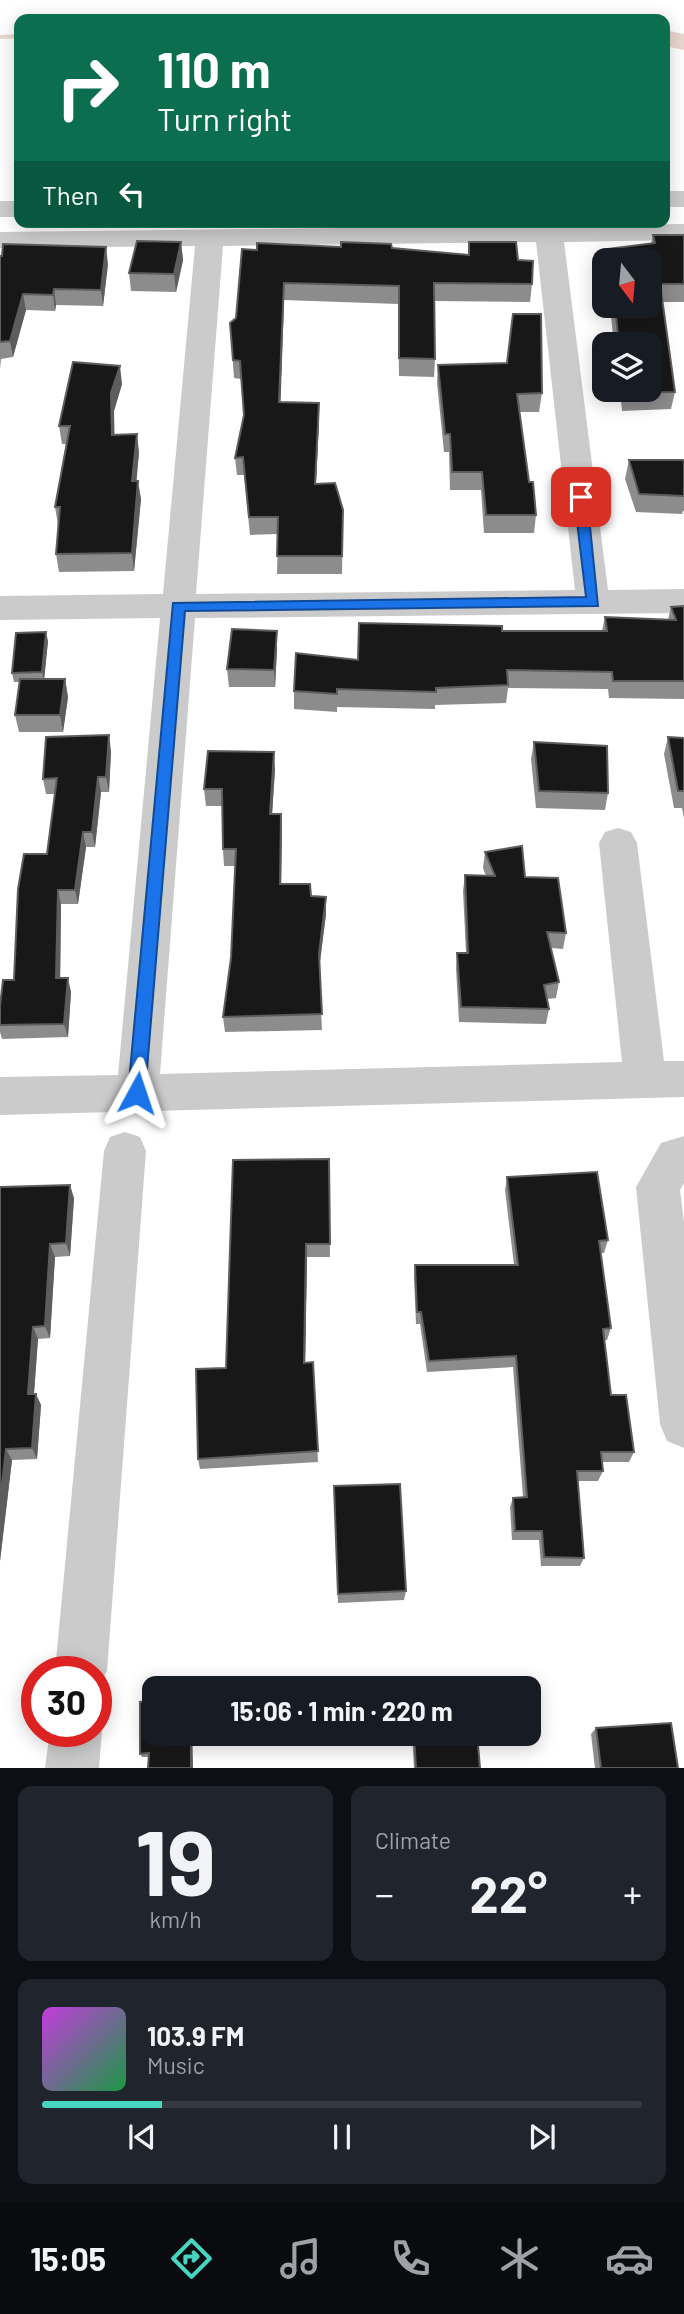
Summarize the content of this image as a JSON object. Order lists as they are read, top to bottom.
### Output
{
  "north": "bottom",
  "page": {
    "turn": ["110 m", "Turn right"],
    "then": "Then",
    "limit": "30",
    "trip": "15:06 · 1 min · 220 m",
    "tile": [
      ["19", "km/h"],
      "Climate"
    ],
    "heat": ["−", "22°", "+"],
    "song": ["103.9 FM", "Music"],
    "tabs": "15:05"
  }
}
